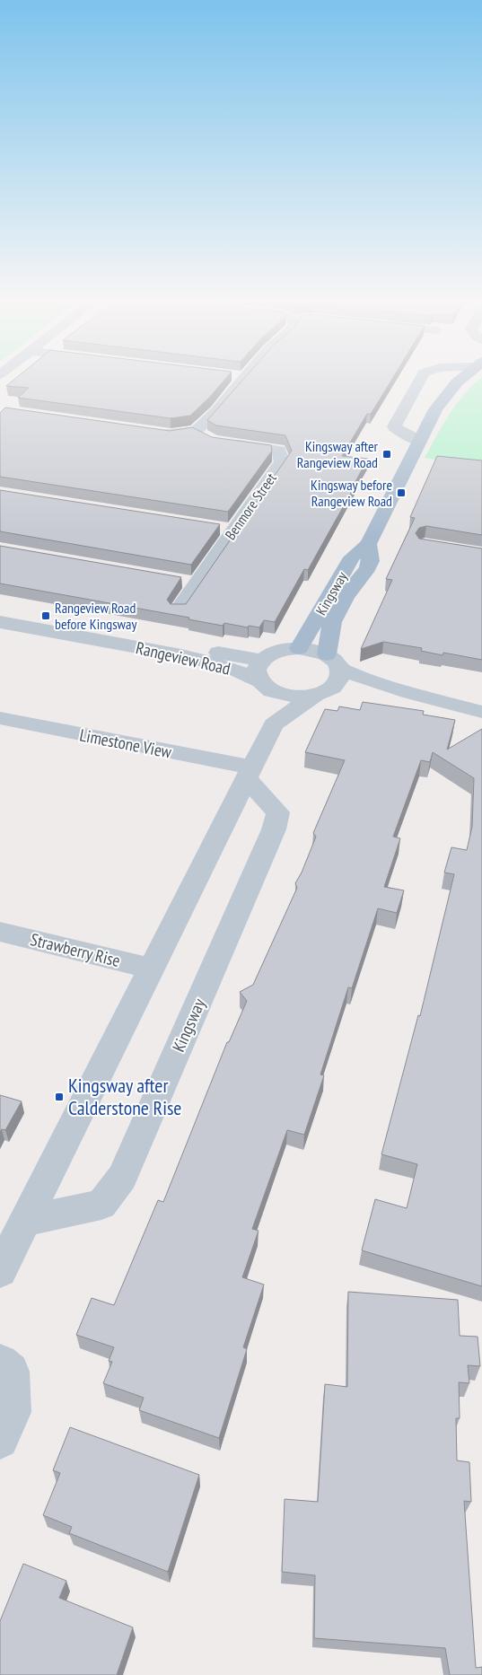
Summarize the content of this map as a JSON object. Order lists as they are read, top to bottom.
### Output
{
  "streets": {
    "main road": ["Kingsway"],
    "street": [
      "Benmore Street",
      "Rangeview Road",
      "Limestone View",
      "Strawberry Rise"
    ]
  },
  "crossings": [
    ["Kingsway", "Rangeview Road"],
    ["Kingsway", "Limestone View"]
  ],
  "places": {
    "transit": [
      "Kingsway after Rangeview Road",
      "Kingsway before Rangeview Road",
      "Rangeview Road before Kingsway",
      "Kingsway after Calderstone Rise"
    ]
  }
}
